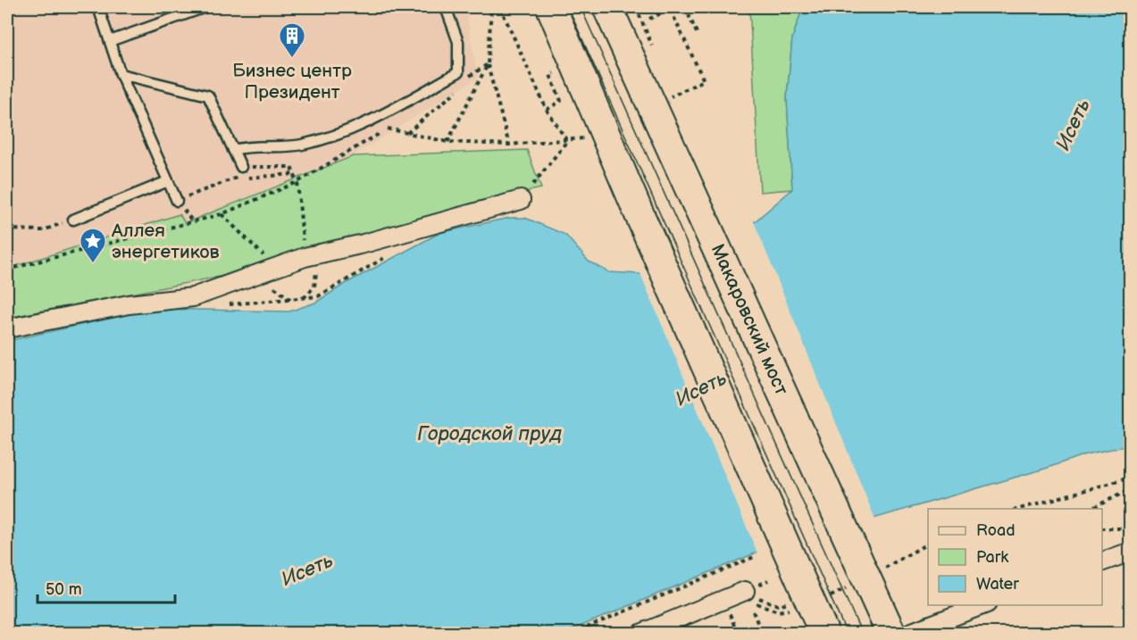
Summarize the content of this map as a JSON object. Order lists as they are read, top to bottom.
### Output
{
  "streets": {
    "main road": ["Макаровский мост"]
  },
  "water": ["Исеть", "Городской пруд"],
  "places": {
    "building": ["Бизнес центр Президент"],
    "place": ["Аллея энергетиков"]
  },
  "legend": ["Road", "Park", "Water"],
  "scale_bar": "50 m"
}
